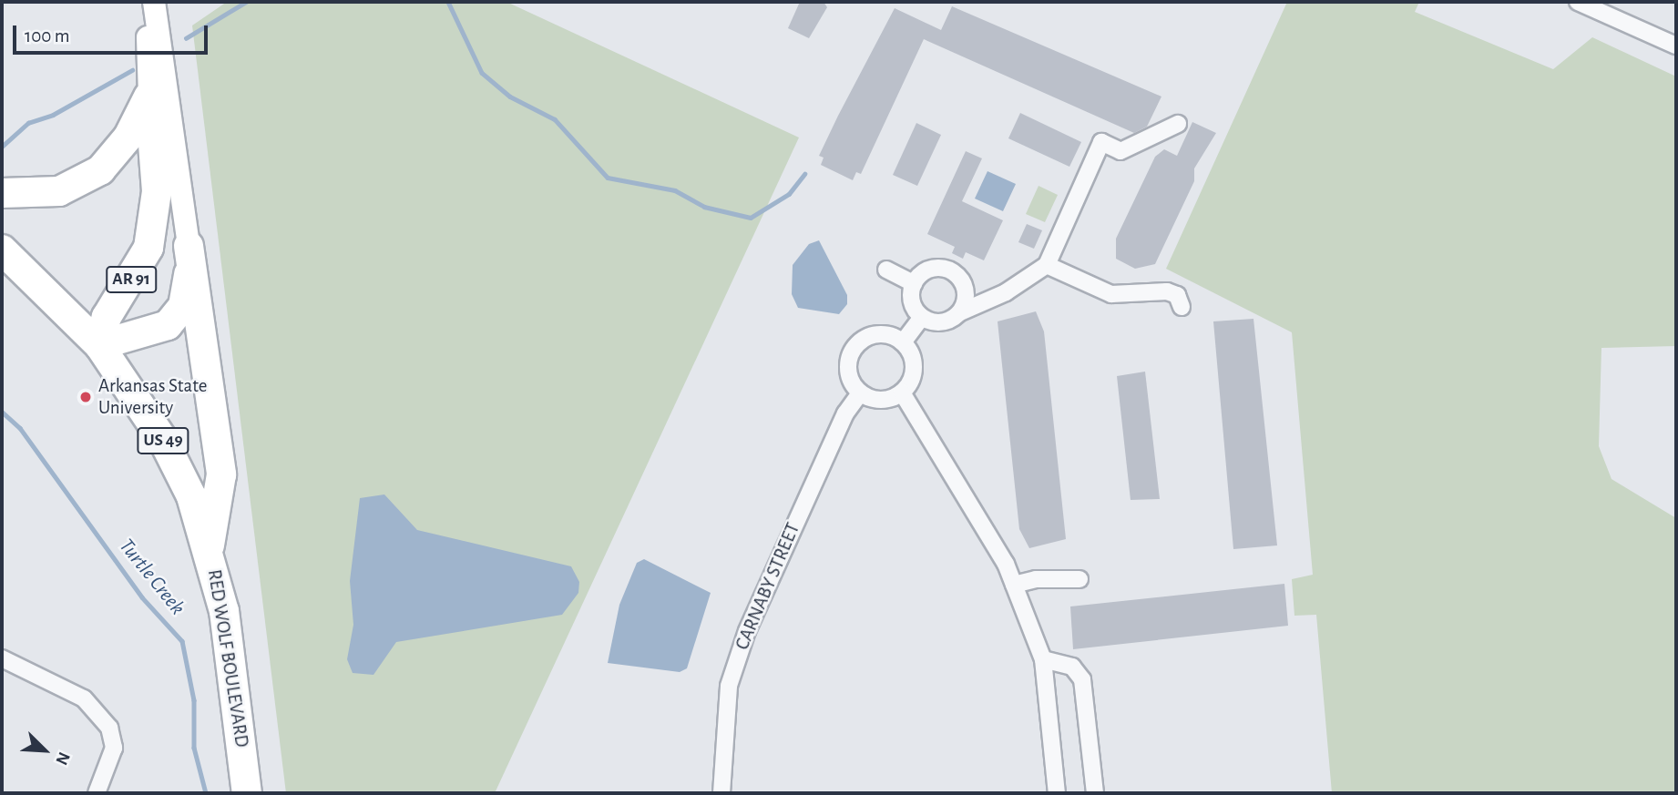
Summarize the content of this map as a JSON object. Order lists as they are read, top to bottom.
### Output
{
  "streets": {
    "highway": ["AR 91", "US 49", "RED WOLF BOULEVARD"],
    "street": ["CARNABY STREET"]
  },
  "crossings": [
    ["AR 91", "RED WOLF BOULEVARD"]
  ],
  "water": ["Turtle Creek"],
  "places": ["Arkansas State University"],
  "scale_bar": "100 m",
  "north": "bottom right"
}
